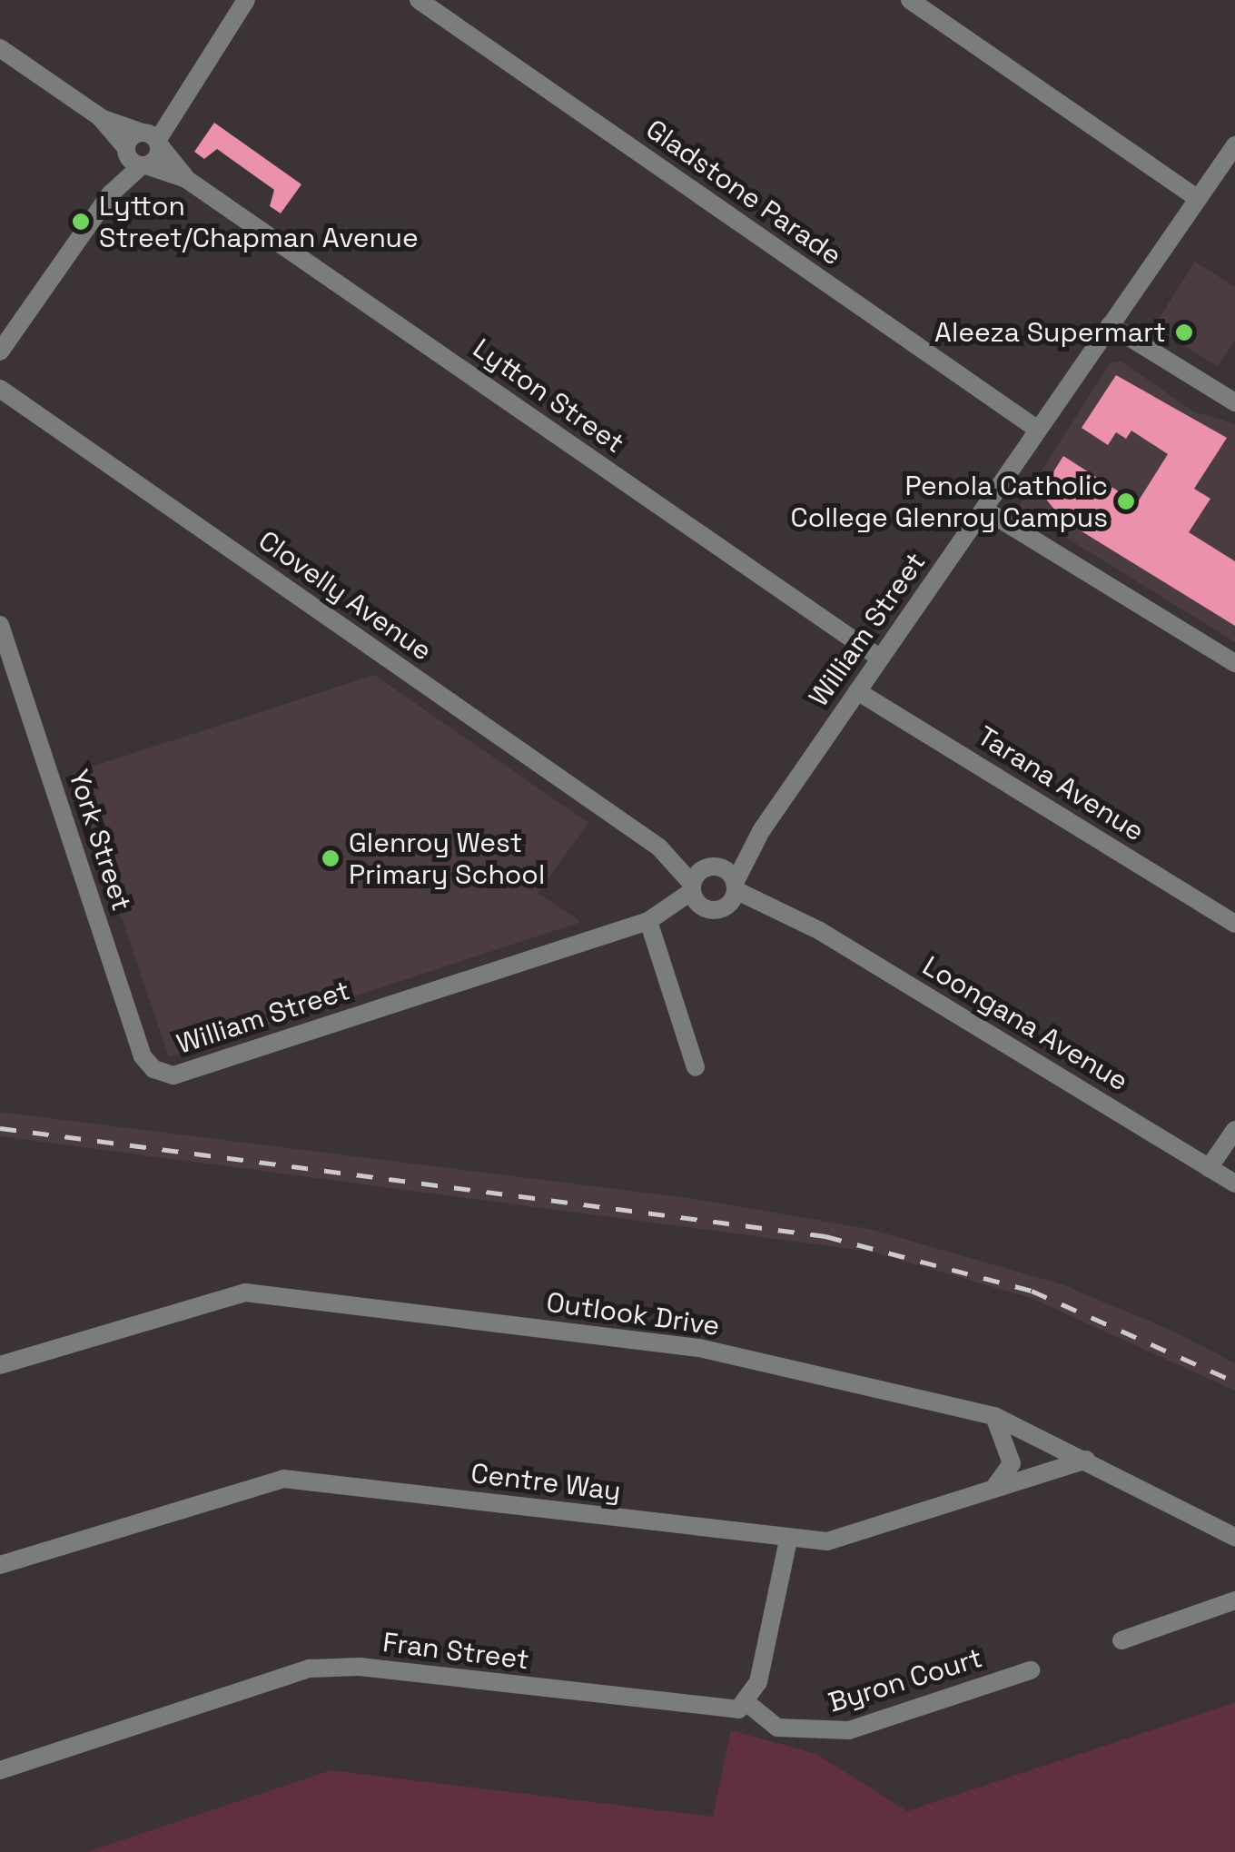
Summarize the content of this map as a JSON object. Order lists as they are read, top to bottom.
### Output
{
  "streets": {
    "street": [
      "Gladstone Parade",
      "Lytton Street",
      "Clovelly Avenue",
      "William Street",
      "Tarana Avenue",
      "York Street",
      "Loongana Avenue",
      "Outlook Drive",
      "Centre Way",
      "Fran Street",
      "Byron Court"
    ]
  },
  "crossings": [
    ["Gladstone Parade", "William Street"],
    ["Lytton Street", "William Street"],
    ["Clovelly Avenue", "William Street"],
    ["Clovelly Avenue", "Loongana Avenue"],
    ["William Street", "Tarana Avenue"],
    ["William Street", "York Street"],
    ["William Street", "Loongana Avenue"],
    ["Outlook Drive", "Centre Way"],
    ["Fran Street", "Byron Court"]
  ],
  "places": [
    "Lytton Street/Chapman Avenue",
    "Aleeza Supermart",
    "Penola Catholic College Glenroy Campus",
    "Glenroy West Primary School"
  ]
}
